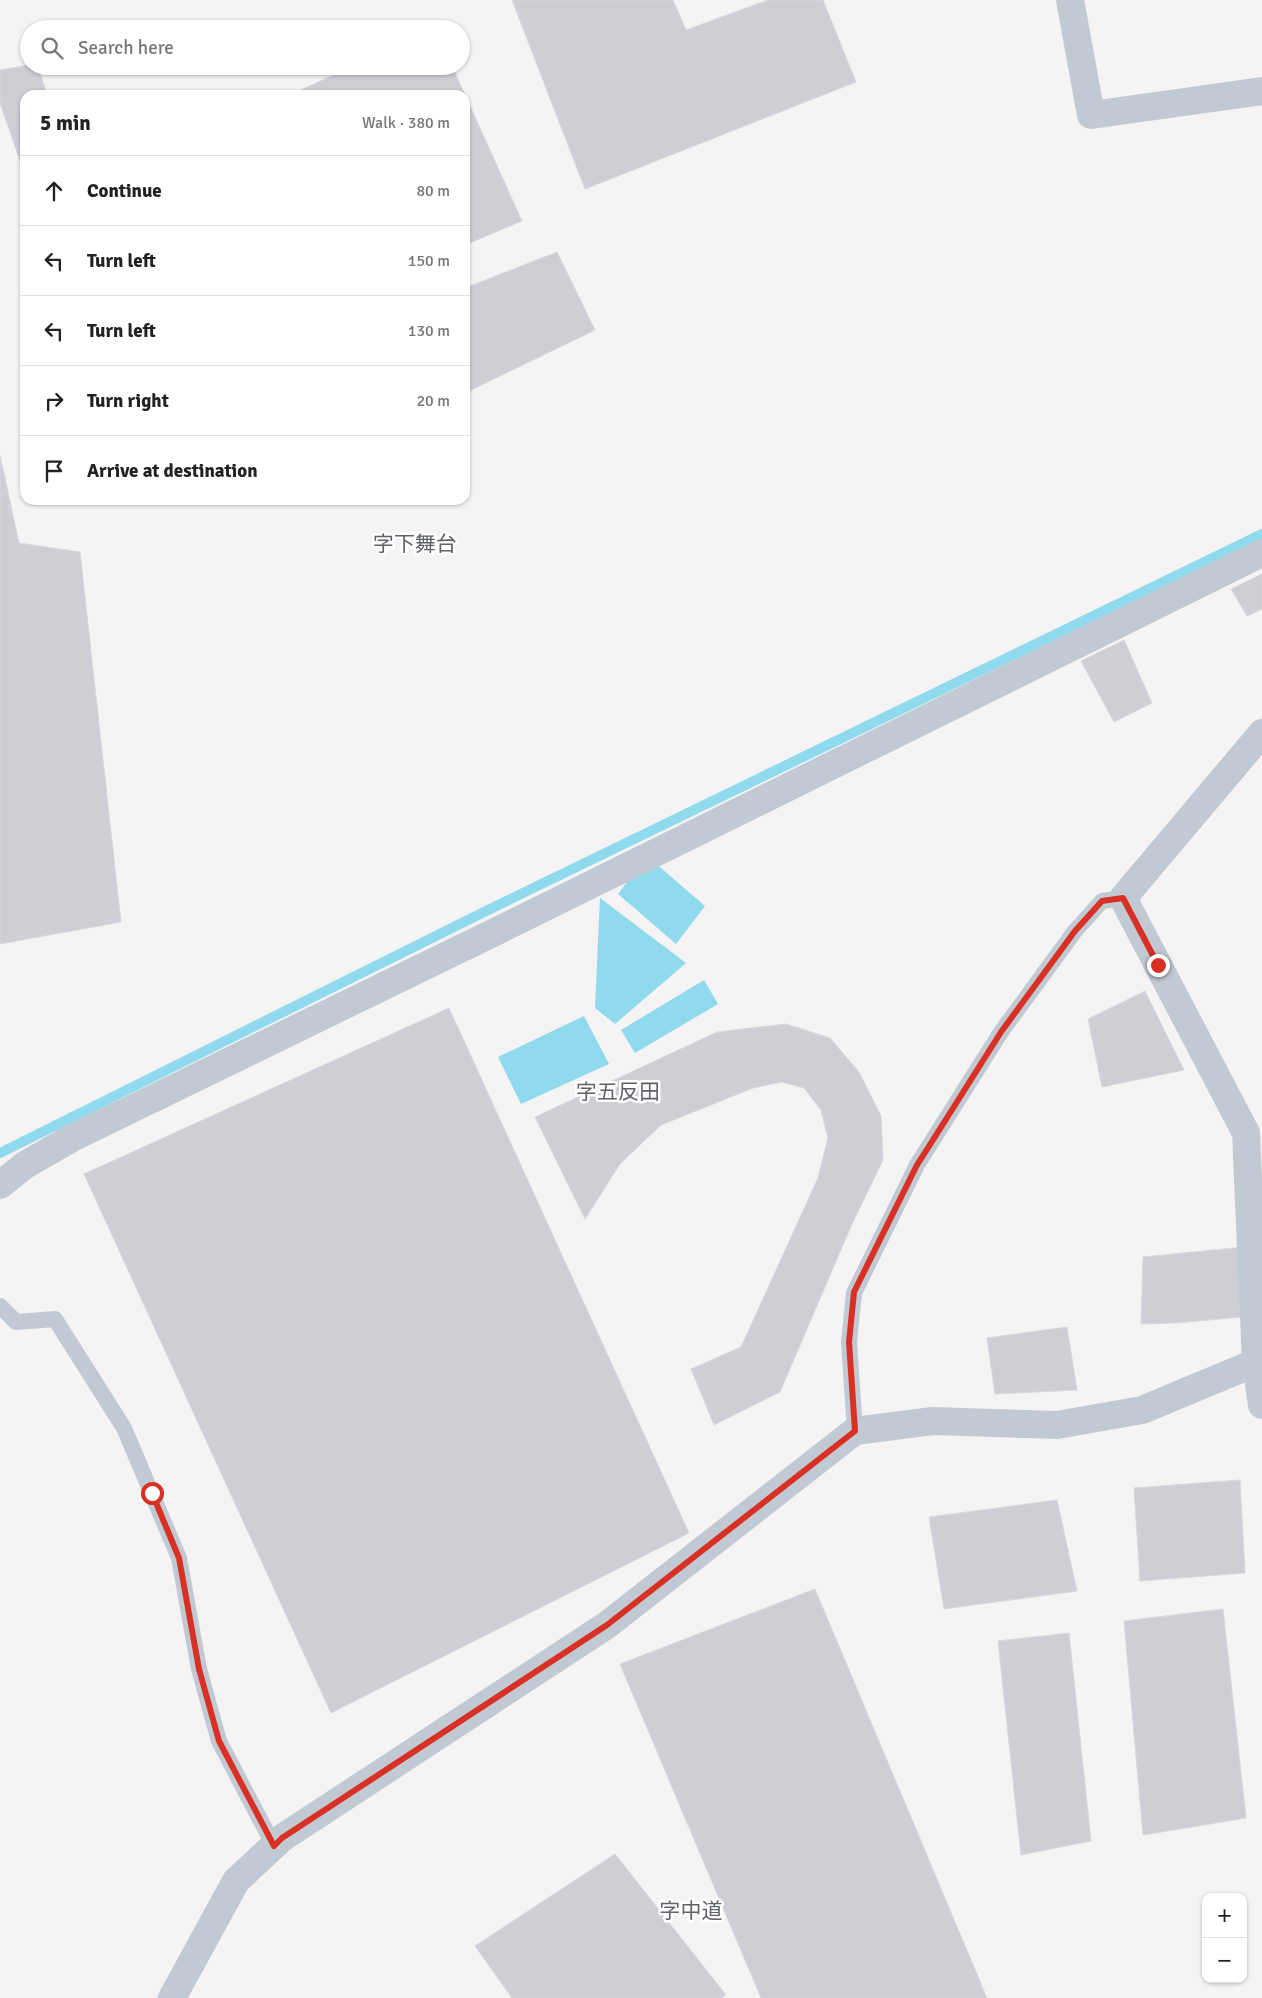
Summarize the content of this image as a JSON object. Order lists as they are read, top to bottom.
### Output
{
  "districts": ["字下舞台", "字五反田", "字中道"],
  "page": {
    "search": "Search here",
    "heading": ["5 min", "Walk · 380 m"],
    "list": [
      ["Continue", "80 m"],
      ["Turn left", "150 m"],
      ["Turn left", "130 m"],
      ["Turn right", "20 m"],
      "Arrive at destination"
    ],
    "map_buttons": ["+", "−"]
  }
}
